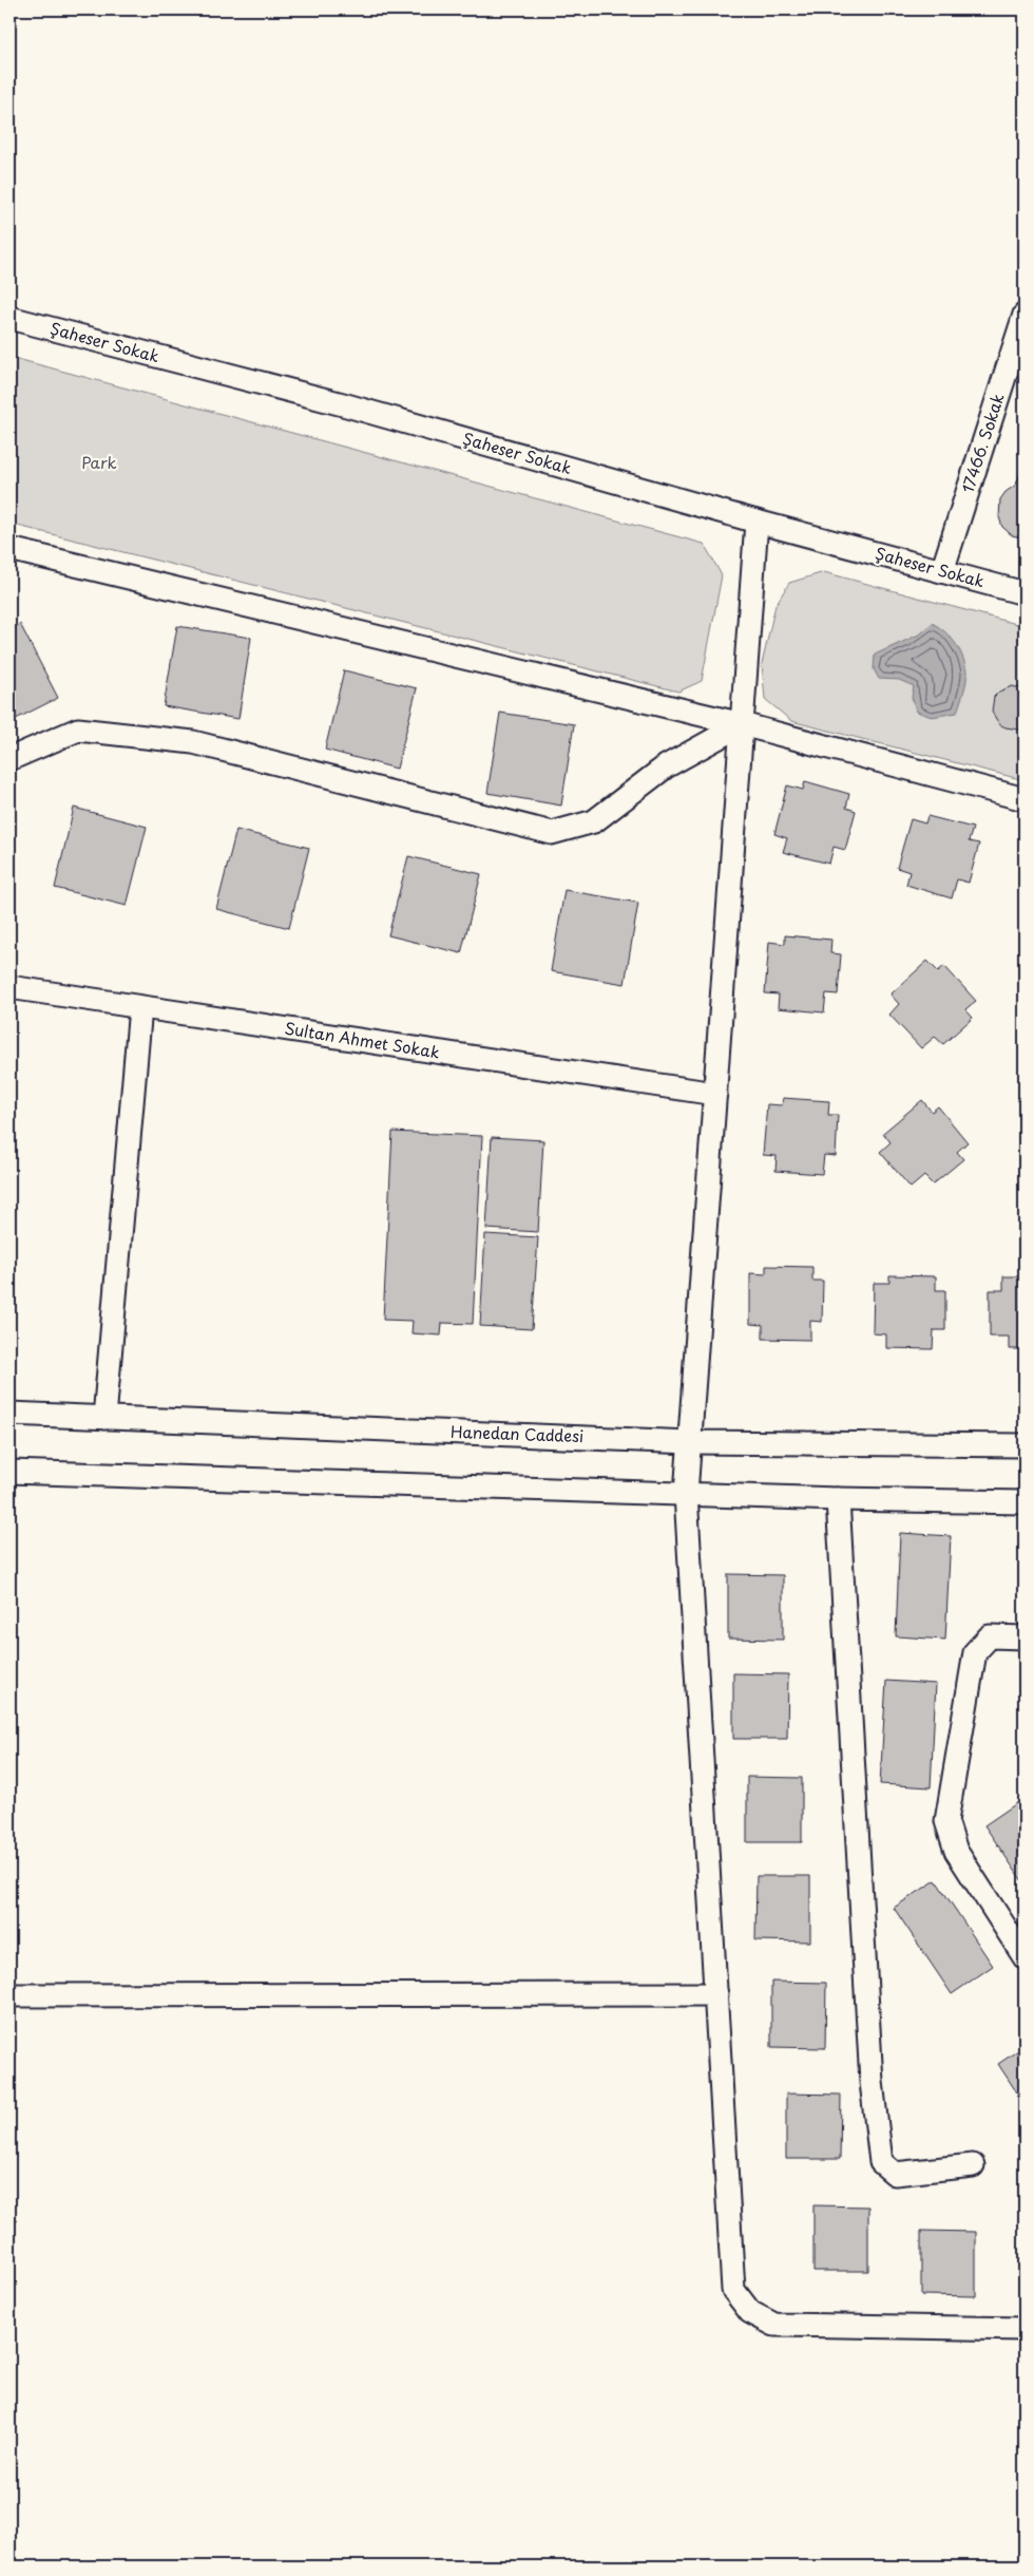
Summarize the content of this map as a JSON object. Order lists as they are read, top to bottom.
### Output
{
  "streets": {
    "street": [
      "Şaheser Sokak",
      "17466. Sokak",
      "Sultan Ahmet Sokak",
      "Hanedan Caddesi"
    ]
  },
  "crossings": [
    ["Şaheser Sokak", "17466. Sokak"]
  ],
  "parks": ["Park"]
}
